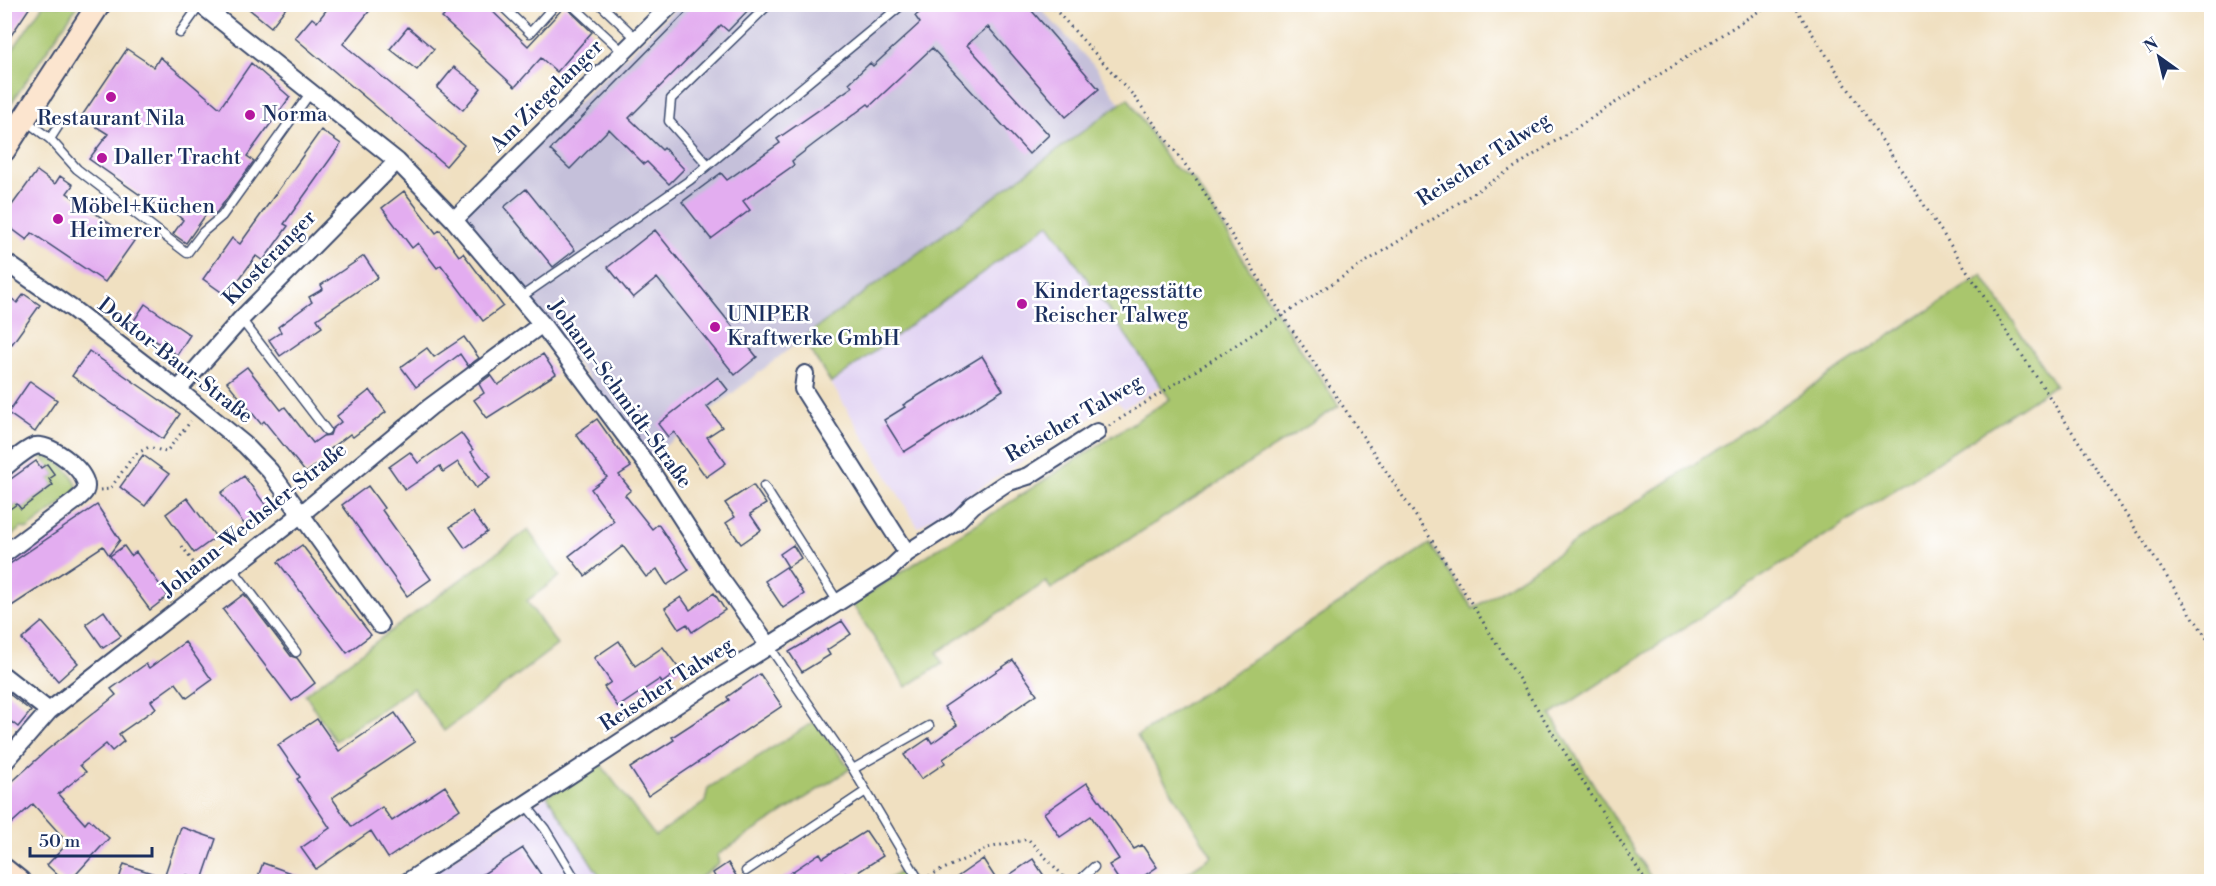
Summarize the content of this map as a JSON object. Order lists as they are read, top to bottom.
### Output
{
  "streets": {
    "street": [
      "Am Ziegelanger",
      "Reischer Talweg",
      "Klosteranger",
      "Doktor-Baur-Straße",
      "Johann-Schmidt-Straße",
      "Johann-Wechsler-Straße"
    ]
  },
  "crossings": [
    ["Am Ziegelanger", "Johann-Schmidt-Straße"],
    ["Reischer Talweg", "Johann-Schmidt-Straße"],
    ["Klosteranger", "Doktor-Baur-Straße"],
    ["Klosteranger", "Johann-Schmidt-Straße"],
    ["Doktor-Baur-Straße", "Johann-Wechsler-Straße"],
    ["Johann-Schmidt-Straße", "Johann-Wechsler-Straße"]
  ],
  "places": [
    "Restaurant Nila",
    "Norma",
    "Daller Tracht",
    "Möbel+Küchen Heimerer",
    "Kindertagesstätte Reischer Talweg",
    "UNIPER Kraftwerke GmbH"
  ],
  "scale_bar": "50 m",
  "north": "top left"
}
